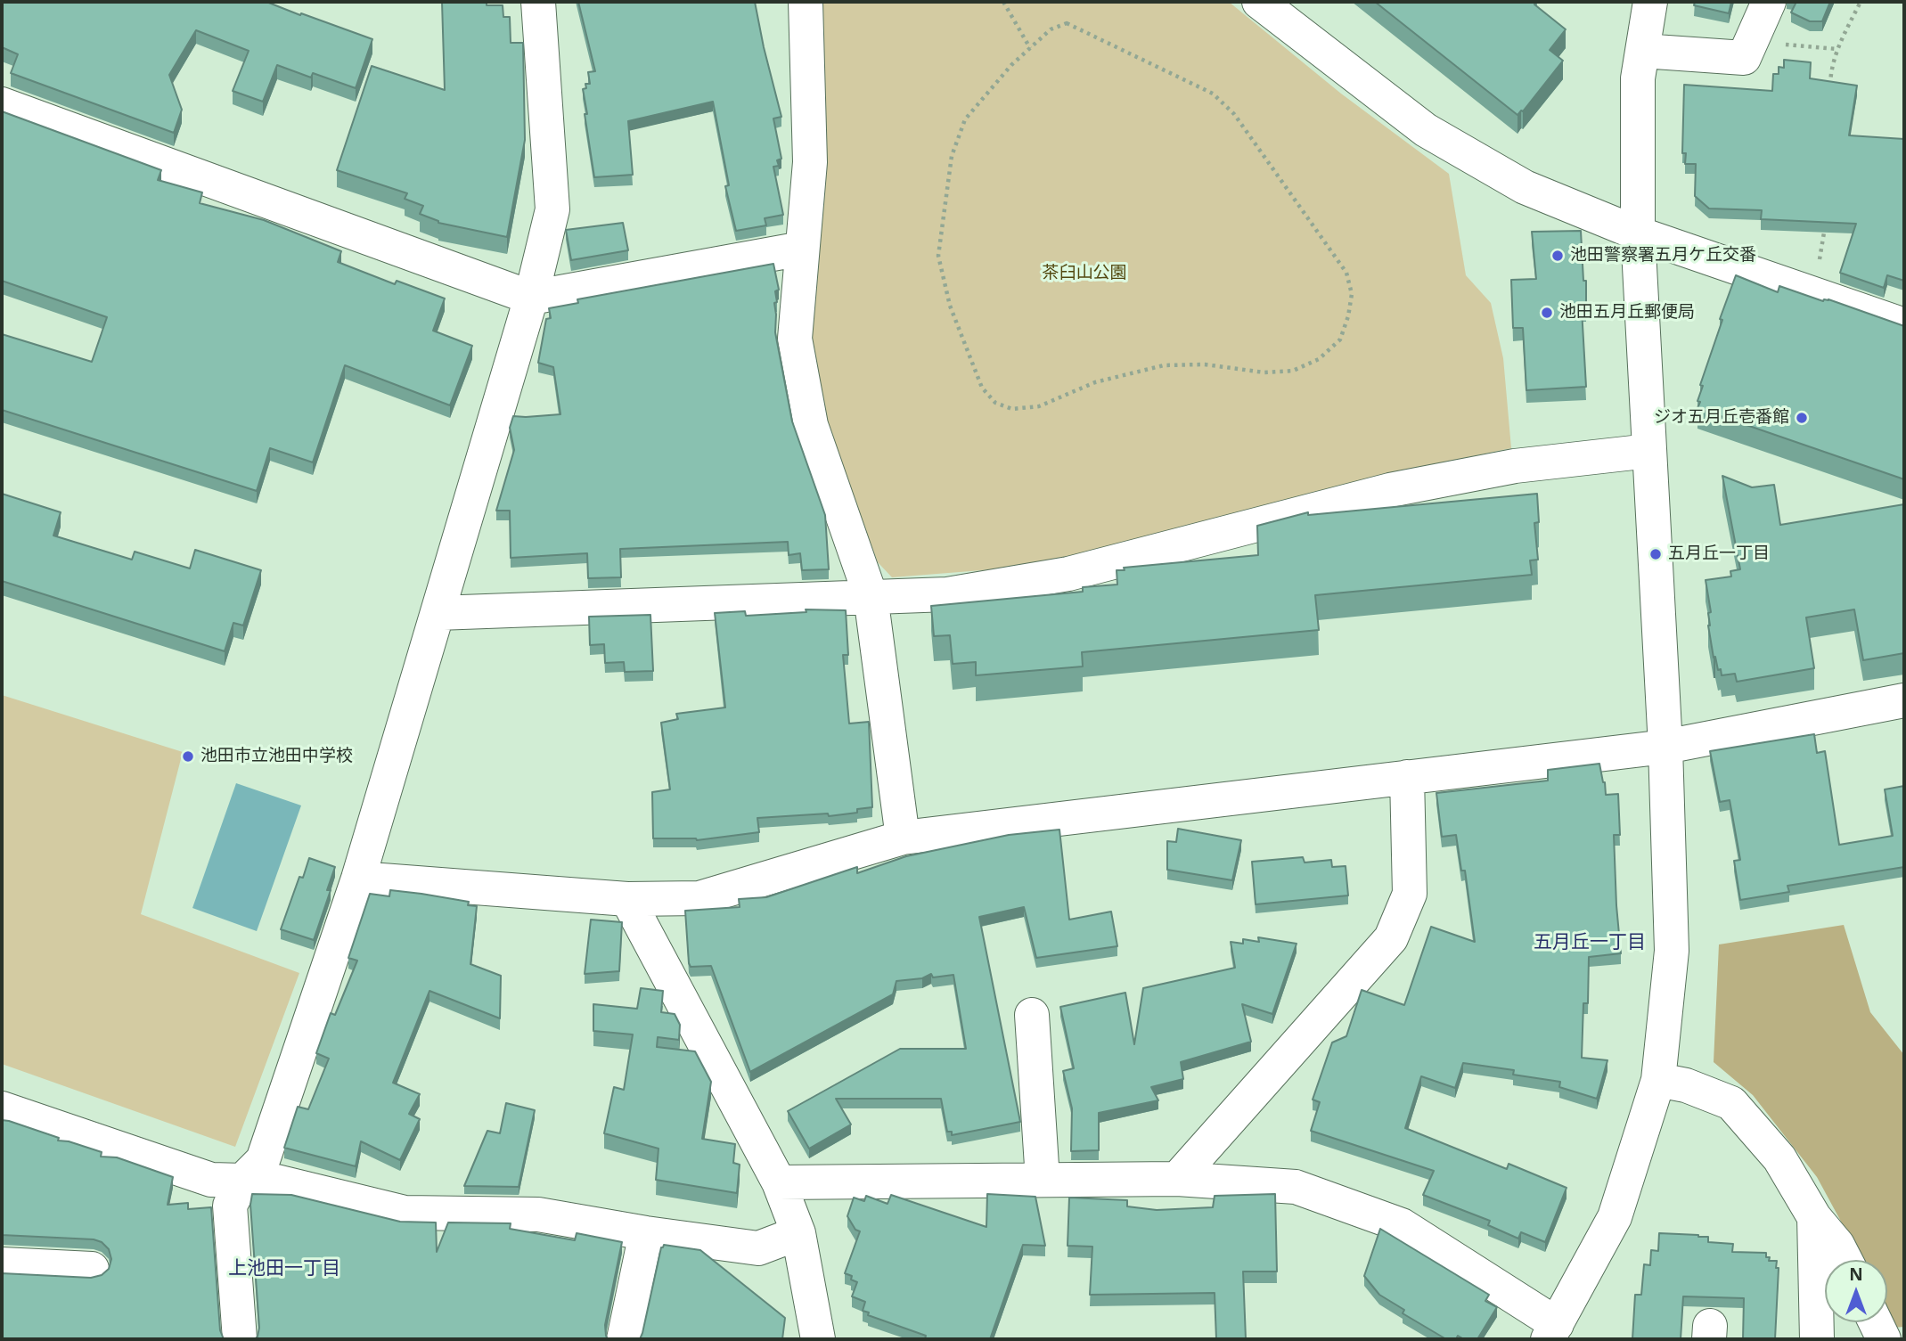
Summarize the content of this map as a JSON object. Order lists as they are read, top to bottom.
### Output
{
  "districts": ["五月丘一丁目", "上池田一丁目"],
  "parks": ["茶臼山公園"],
  "places": [
    "池田警察署五月ケ丘交番",
    "池田五月丘郵便局",
    "ジオ五月丘壱番館",
    "五月丘一丁目",
    "池田市立池田中学校"
  ],
  "north": "top"
}
